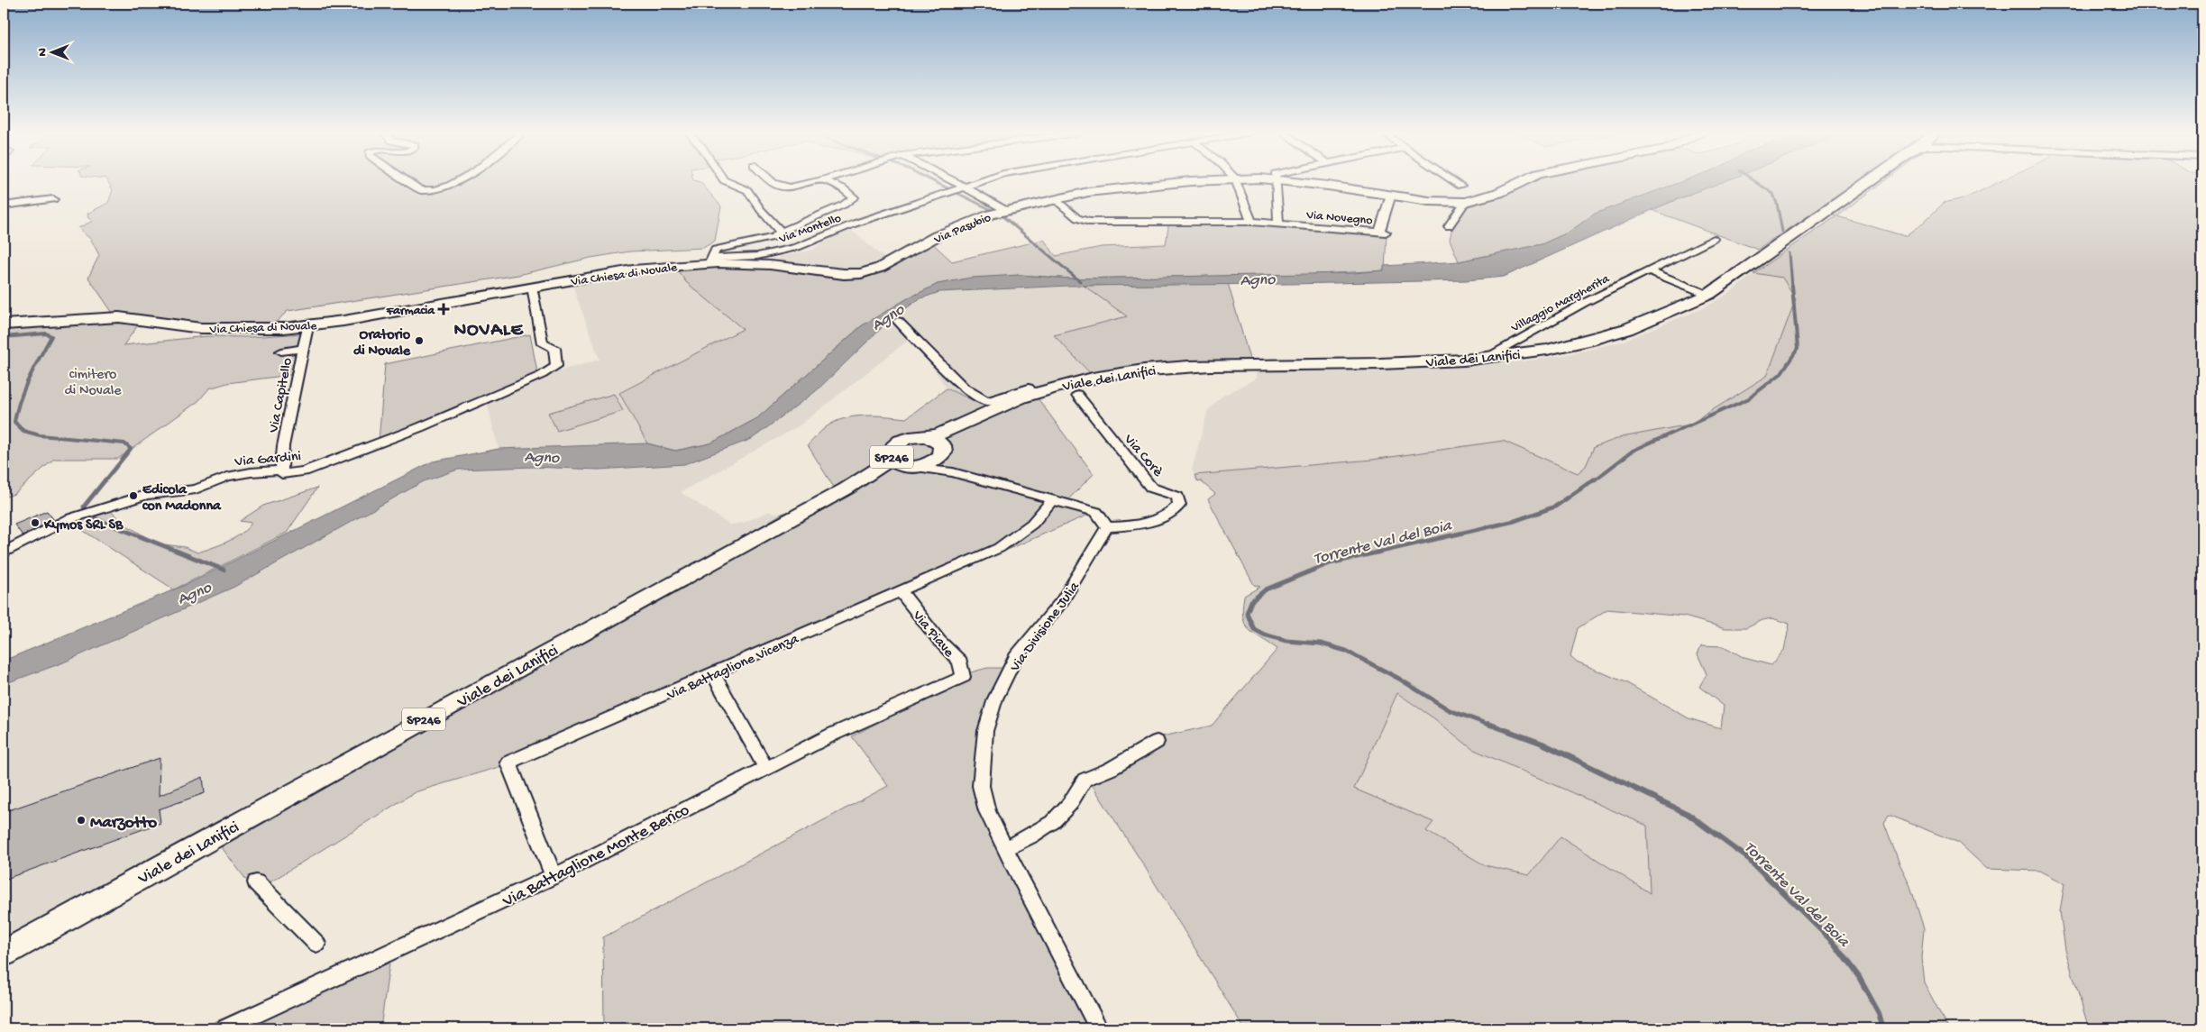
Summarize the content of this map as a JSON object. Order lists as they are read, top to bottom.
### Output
{
  "streets": {
    "main road": [
      "Via Pasubio",
      "Via Chiesa di Novale",
      "Viale dei Lanifici",
      "SP246"
    ],
    "street": [
      "Via Novegno",
      "Via Montello",
      "Villaggio Margherita",
      "Via Capitello",
      "Via Corè",
      "Via Gardini",
      "Via Divisione Julia",
      "Via Piave",
      "Via Battaglione Vicenza",
      "Via Battaglione Monte Berico"
    ]
  },
  "crossings": [
    ["Via Novegno", "Via Pasubio"],
    ["Via Montello", "Via Pasubio"],
    ["Via Montello", "Via Chiesa di Novale"],
    ["Via Pasubio", "Via Chiesa di Novale"],
    ["Via Chiesa di Novale", "Via Capitello"],
    ["Via Chiesa di Novale", "Via Gardini"],
    ["Villaggio Margherita", "Viale dei Lanifici"],
    ["Viale dei Lanifici", "SP246"],
    ["Via Capitello", "Via Gardini"],
    ["Via Corè", "Via Divisione Julia"],
    ["Via Piave", "Via Battaglione Vicenza"],
    ["Via Piave", "Via Battaglione Monte Berico"],
    ["Via Battaglione Vicenza", "Via Battaglione Monte Berico"]
  ],
  "districts": ["NOVALE"],
  "water": ["Agno", "Torrente Val del Boia"],
  "parks": ["cimitero di Novale"],
  "places": {
    "health": ["Farmacia"],
    "other": [
      "Oratorio di Novale",
      "Edicola con Madonna",
      "Kymos SRL SB",
      "Marzotto"
    ]
  },
  "north": "left"
}
